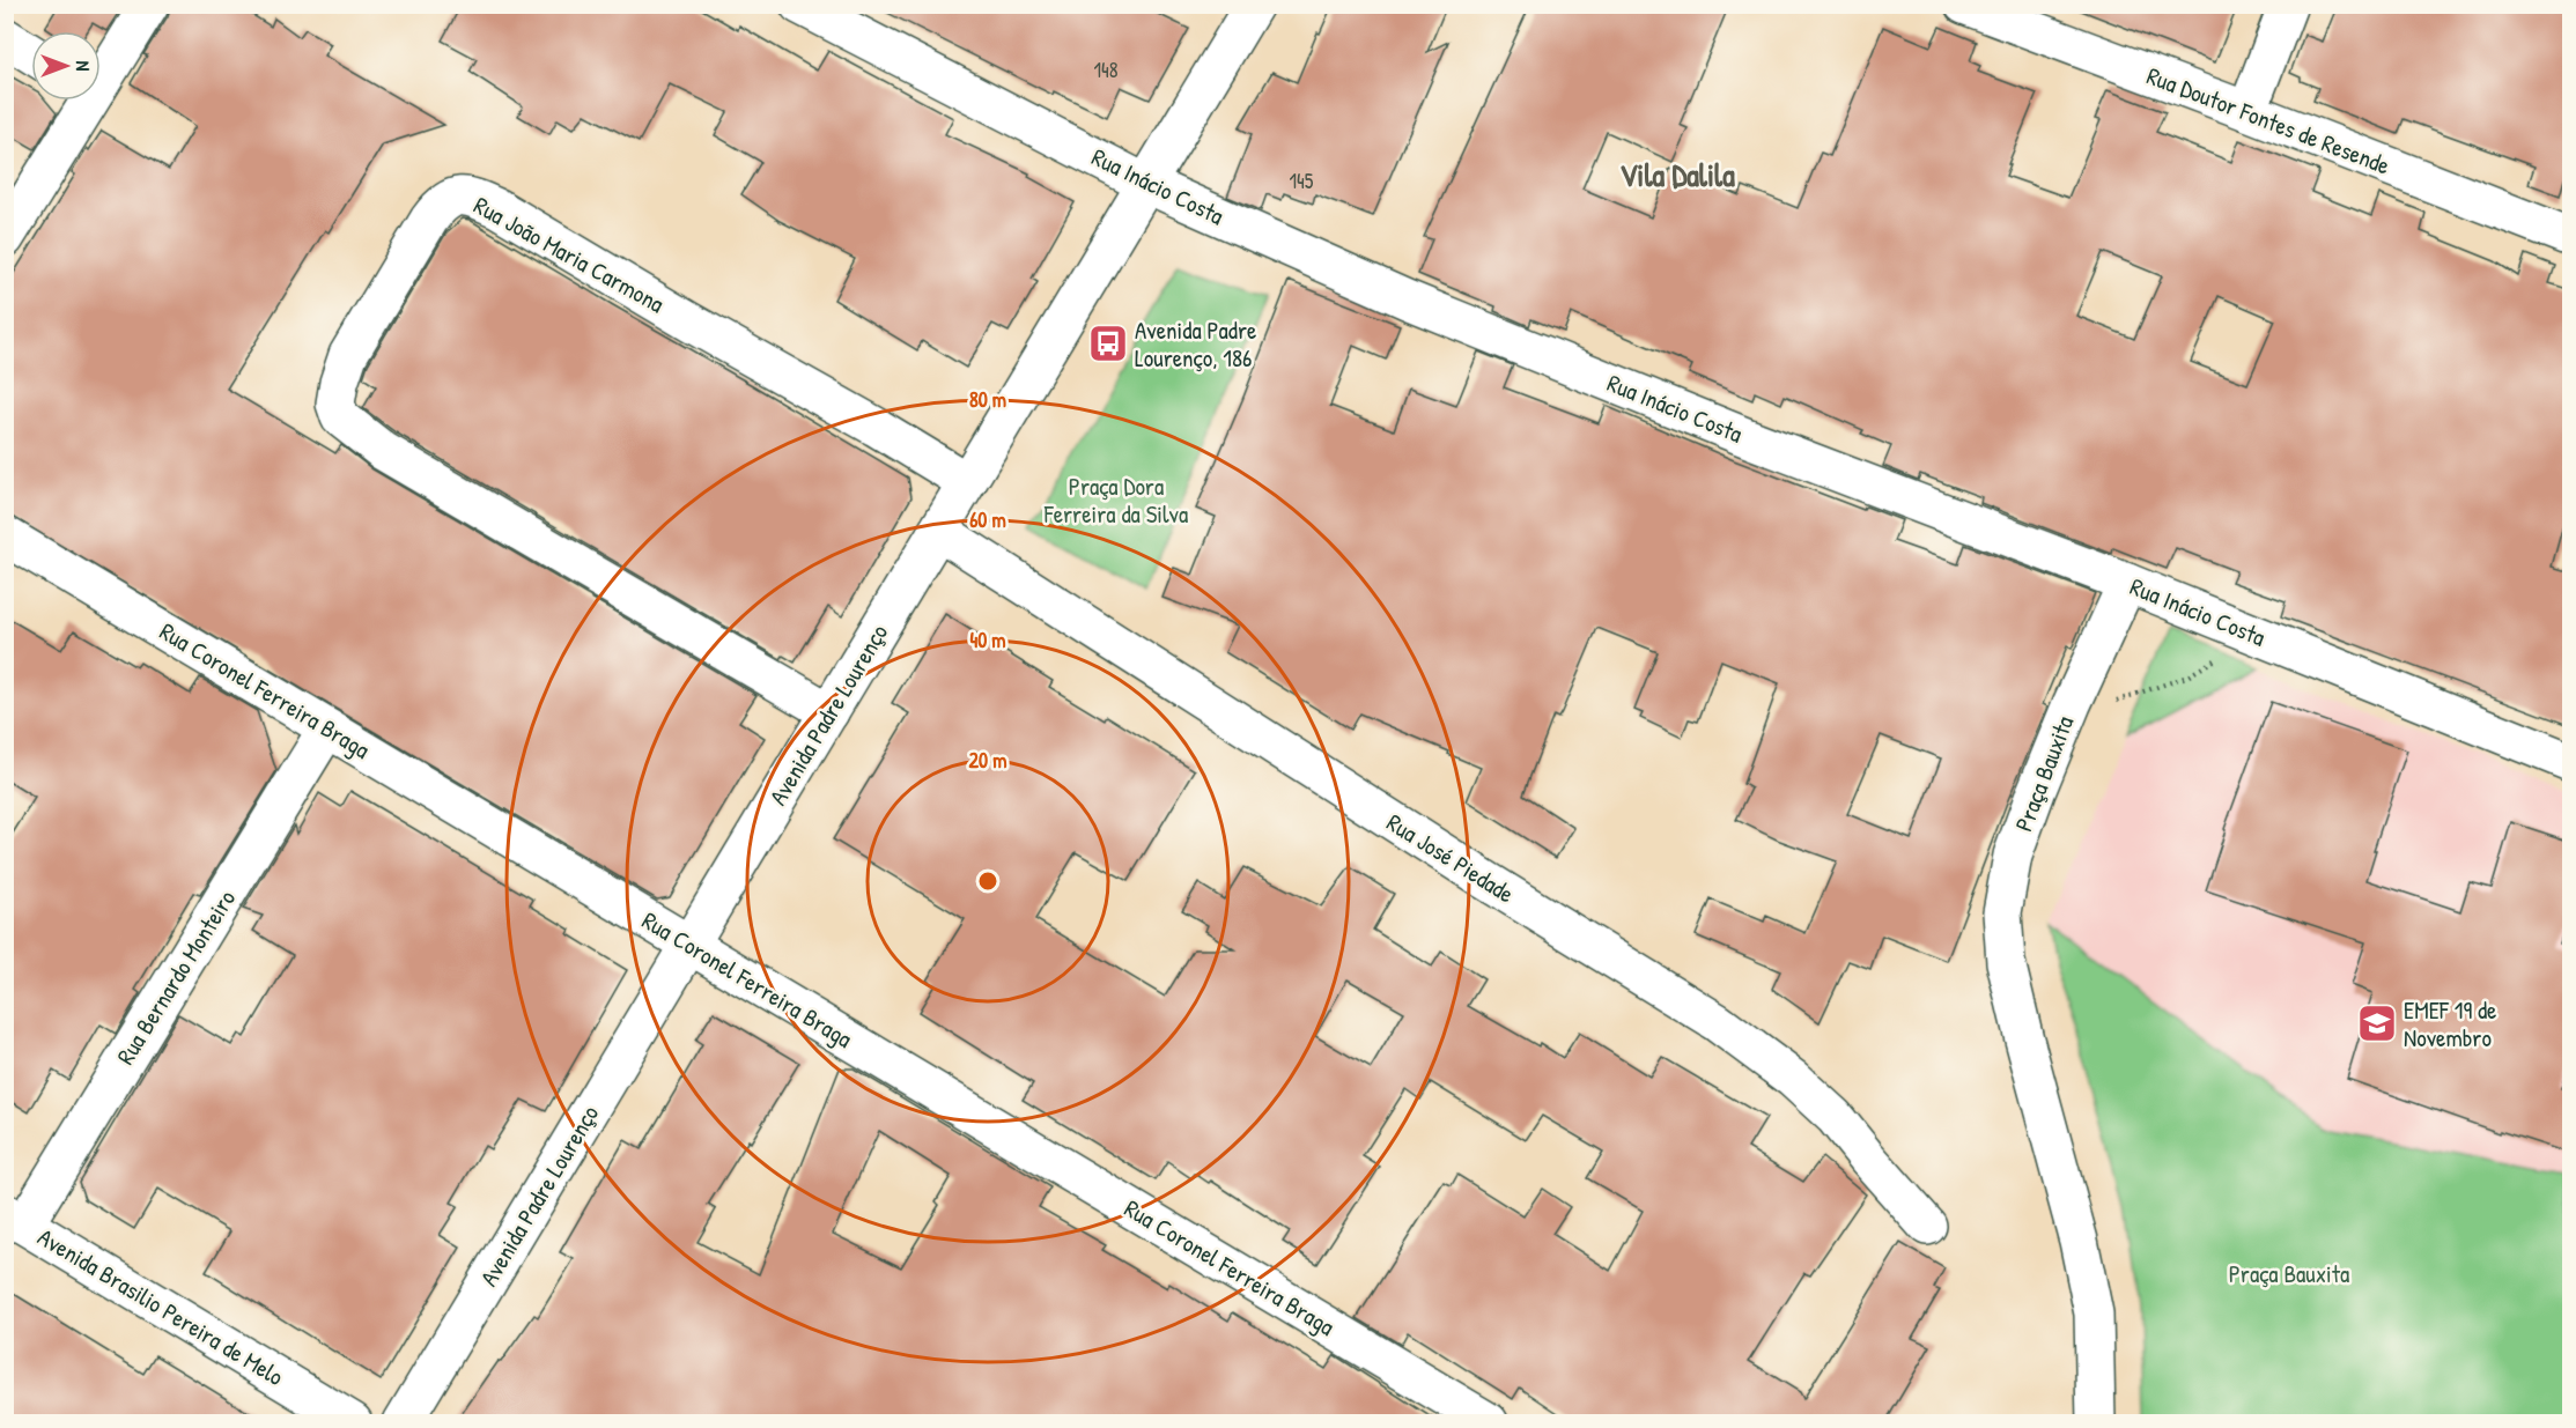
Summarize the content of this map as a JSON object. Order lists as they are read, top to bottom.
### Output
{
  "streets": {
    "street": [
      "Rua Doutor Fontes de Resende",
      "Rua Inácio Costa",
      "Rua João Maria Carmona",
      "Rua Coronel Ferreira Braga",
      "Avenida Padre Lourenço",
      "Praça Bauxita",
      "Rua José Piedade",
      "Rua Bernardo Monteiro",
      "Avenida Brasilio Pereira de Melo"
    ]
  },
  "crossings": [
    ["Rua Inácio Costa", "Avenida Padre Lourenço"],
    ["Rua Inácio Costa", "Praça Bauxita"],
    ["Rua João Maria Carmona", "Avenida Padre Lourenço"],
    ["Rua Coronel Ferreira Braga", "Avenida Padre Lourenço"],
    ["Rua Coronel Ferreira Braga", "Rua Bernardo Monteiro"],
    ["Avenida Padre Lourenço", "Rua José Piedade"],
    ["Rua Bernardo Monteiro", "Avenida Brasilio Pereira de Melo"]
  ],
  "districts": ["Vila Dalila"],
  "parks": ["Praça Dora Ferreira da Silva", "Praça Bauxita"],
  "places": {
    "bus stop": ["Avenida Padre Lourenço, 186"],
    "school or university": ["EMEF 19 de Novembro"]
  },
  "house_numbers": ["148", "145"],
  "north": "right",
  "rings": [
    "80 m",
    "60 m",
    "40 m",
    "20 m"
  ]
}
